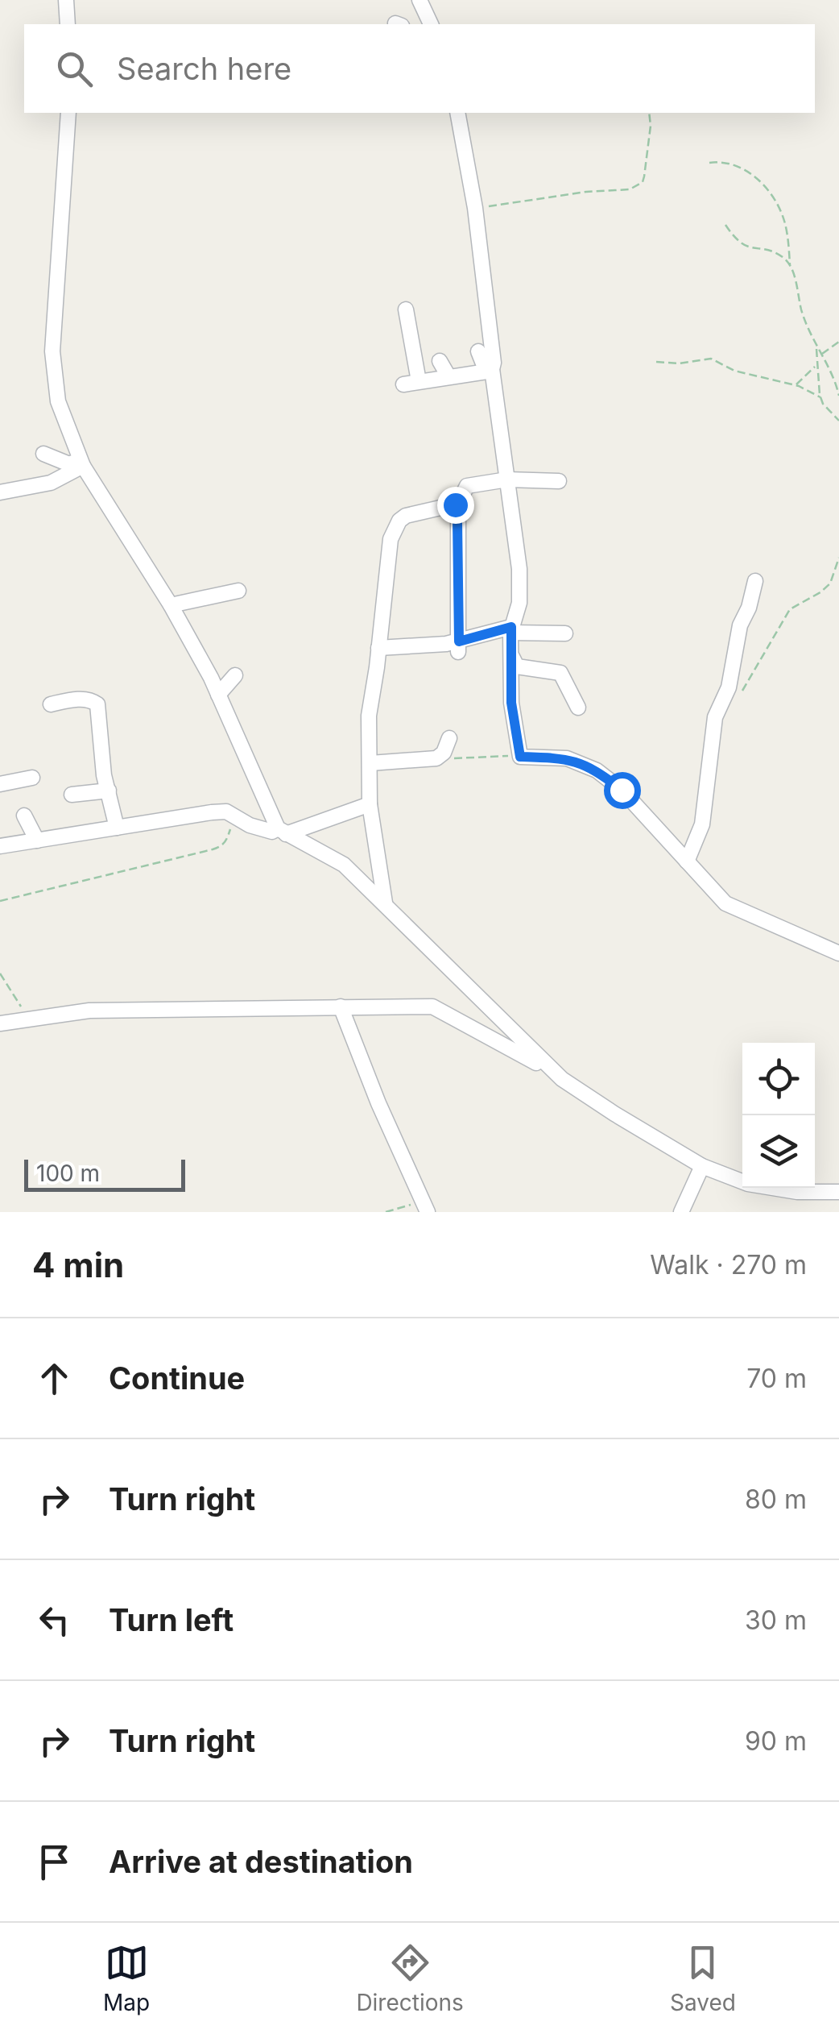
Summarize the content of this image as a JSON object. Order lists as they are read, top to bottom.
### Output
{
  "scale_bar": "100 m",
  "page": {
    "search": "Search here",
    "scale": "100 m",
    "heading": ["4 min", "Walk · 270 m"],
    "list": [
      ["Continue", "70 m"],
      ["Turn right", "80 m"],
      ["Turn left", "30 m"],
      ["Turn right", "90 m"],
      "Arrive at destination"
    ],
    "nav": ["Map", "Directions", "Saved"]
  }
}
